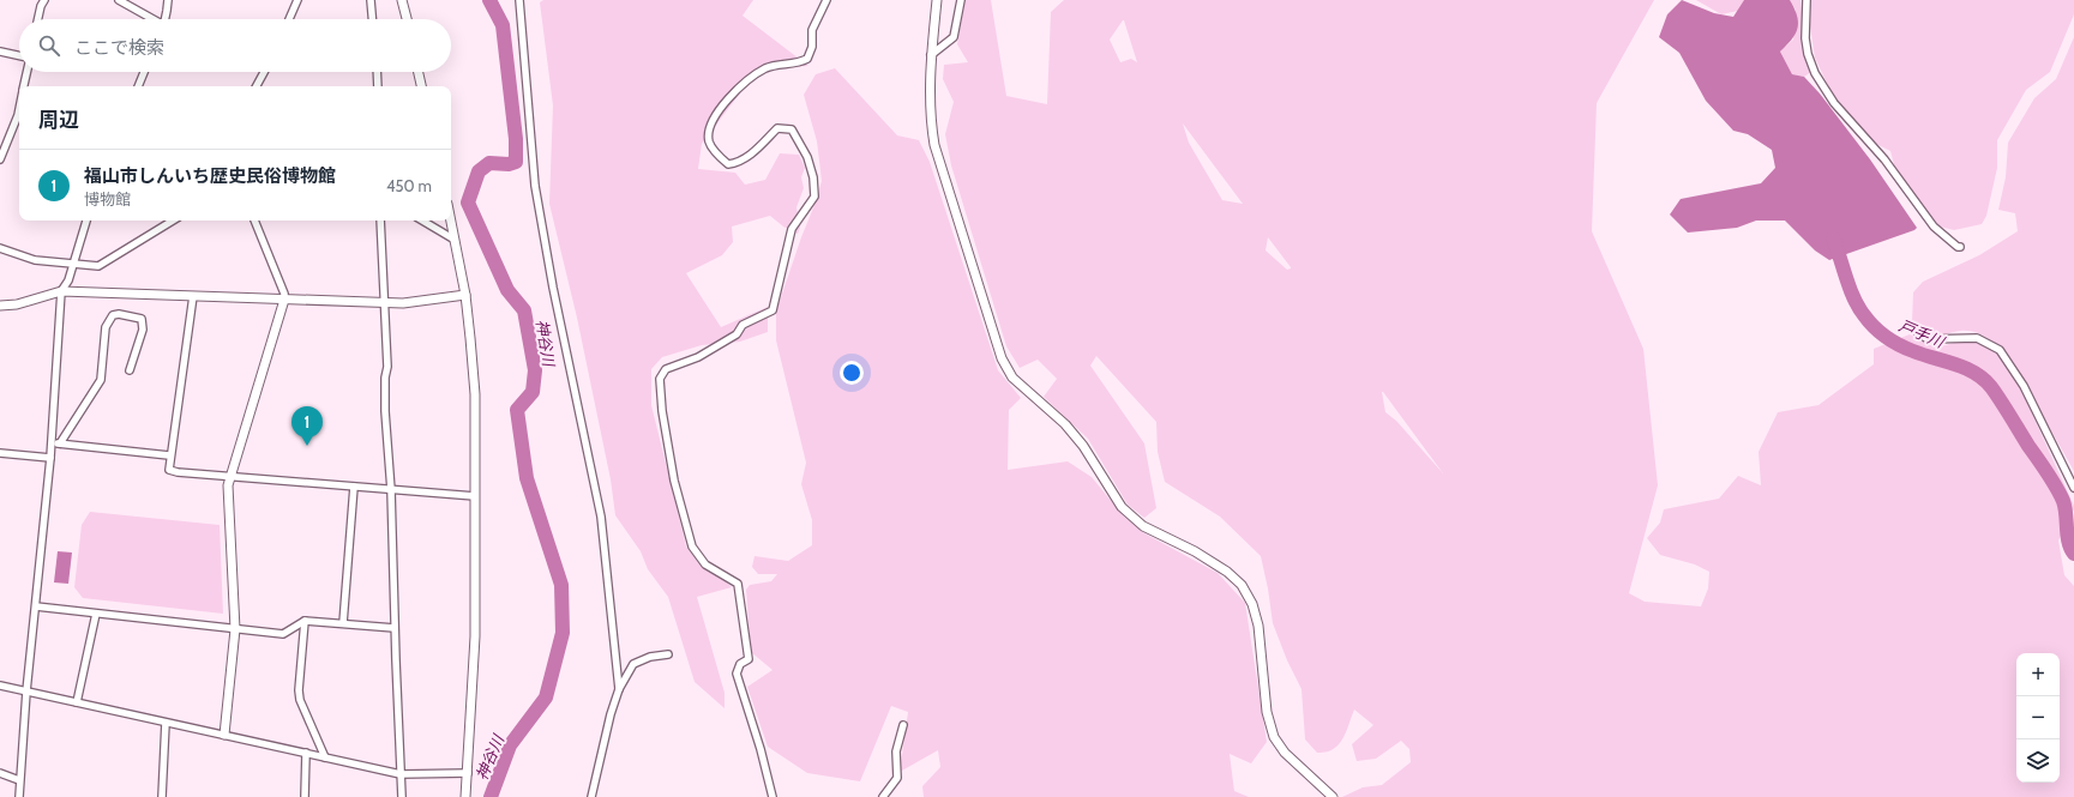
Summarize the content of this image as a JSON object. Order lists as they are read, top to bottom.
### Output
{
  "water": ["戸手川", "神谷川"],
  "page": {
    "search": "ここで検索",
    "heading": "周辺",
    "list": [
      {
        "mark": "1",
        "name": "福山市しんいち歴史民俗博物館",
        "note": "博物館",
        "value": "450 m"
      }
    ],
    "pins": "1",
    "map_buttons": ["+", "−"]
  }
}
